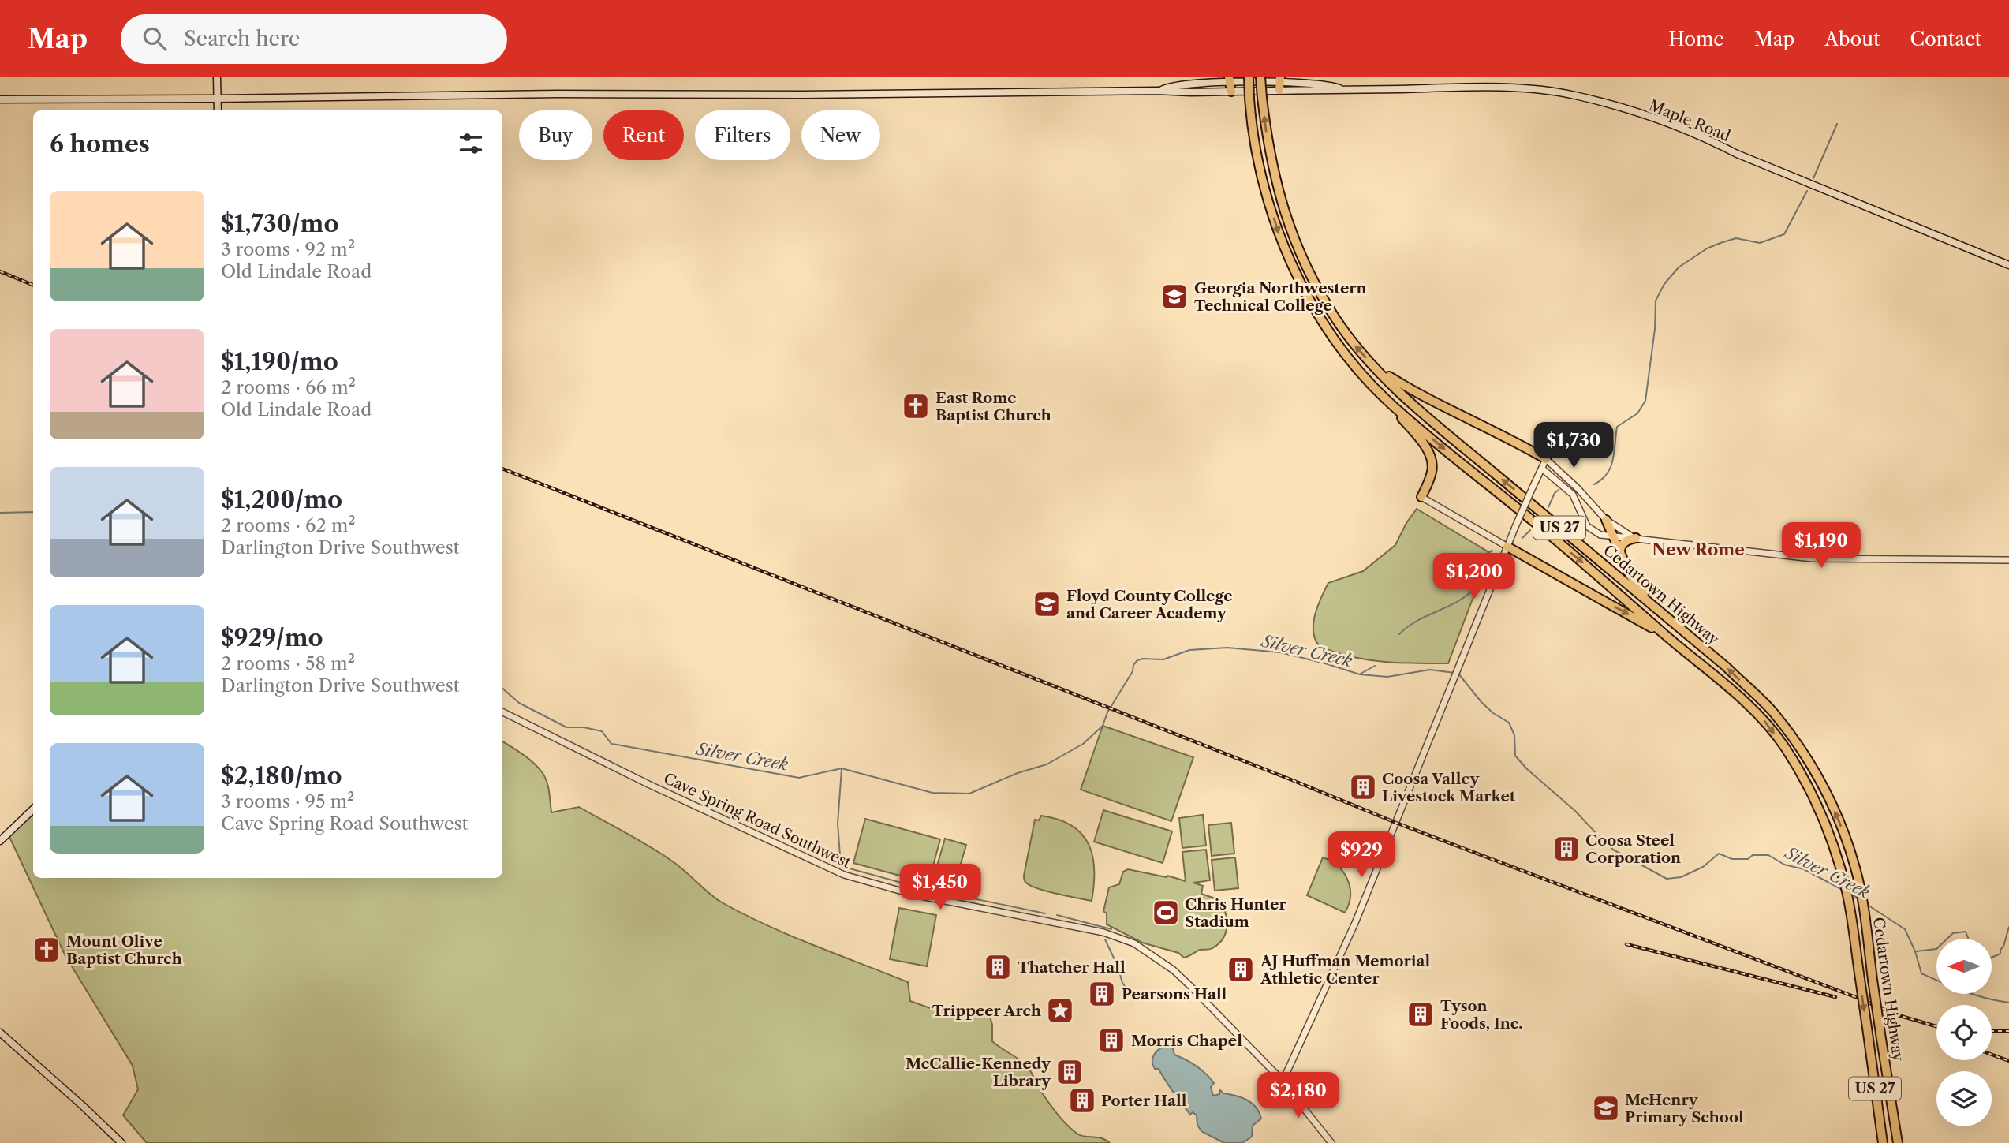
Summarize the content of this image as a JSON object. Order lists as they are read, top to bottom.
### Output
{
  "streets": {
    "highway": ["US 27", "Cedartown Highway"],
    "main road": ["Maple Road"],
    "street": ["Cave Spring Road Southwest"]
  },
  "crossings": [
    ["Maple Road", "Cedartown Highway"]
  ],
  "districts": ["New Rome"],
  "water": ["Silver Creek"],
  "places": {
    "school or university": ["Georgia Northwestern Technical College", "Floyd County College and Career Academy", "McHenry Primary School"],
    "church": ["East Rome Baptist Church", "Mount Olive Baptist Church"],
    "building": [
      "Coosa Valley Livestock Market",
      "Coosa Steel Corporation",
      "Thatcher Hall",
      "AJ Huffman Memorial Athletic Center",
      "Pearsons Hall",
      "Tyson Foods, Inc.",
      "Morris Chapel",
      "McCallie-Kennedy Library",
      "Porter Hall"
    ],
    "sports": ["Chris Hunter Stadium"],
    "place": ["Trippeer Arch"]
  },
  "north": "left",
  "page": {
    "header": "Map",
    "search": "Search here",
    "nav": [
      "Home",
      "Map",
      "About",
      "Contact"
    ],
    "chip": [
      "Buy",
      "Rent",
      "Filters",
      "New"
    ],
    "heading": "6 homes",
    "list": [
      {
        "name": "$1,730/mo",
        "note": "3 rooms · 92 m² · Old Lindale Road"
      },
      {
        "name": "$1,190/mo",
        "note": "2 rooms · 66 m² · Old Lindale Road"
      },
      {
        "name": "$1,200/mo",
        "note": "2 rooms · 62 m² · Darlington Drive Southwest"
      },
      {
        "name": "$929/mo",
        "note": "2 rooms · 58 m² · Darlington Drive Southwest"
      },
      {
        "name": "$2,180/mo",
        "note": "3 rooms · 95 m² · Cave Spring Road Southwest"
      }
    ],
    "price": [
      "$1,730",
      "$1,190",
      "$1,200",
      "$929",
      "$1,450",
      "$2,180"
    ]
  }
}
